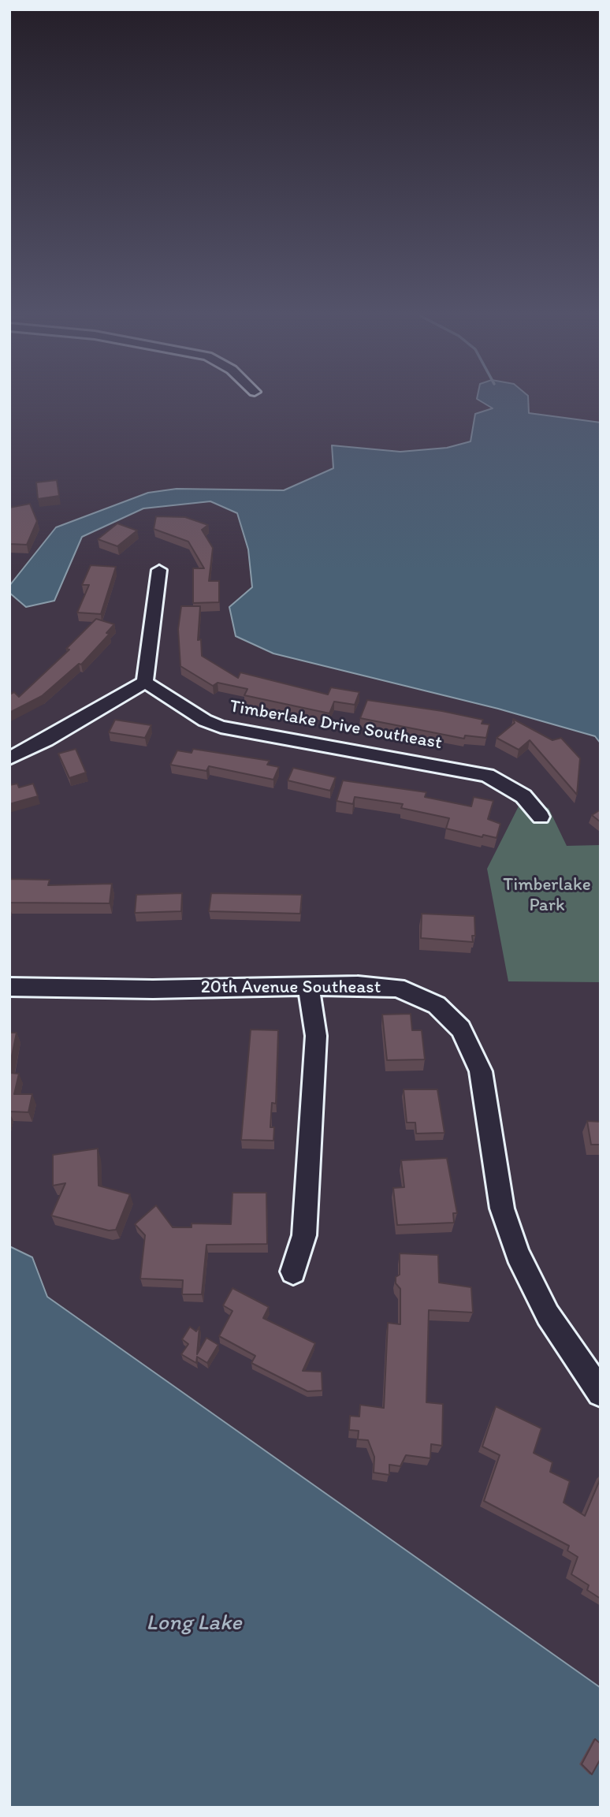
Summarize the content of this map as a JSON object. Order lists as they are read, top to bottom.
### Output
{
  "streets": {
    "street": ["Timberlake Drive Southeast", "20th Avenue Southeast"]
  },
  "water": ["Long Lake"],
  "parks": ["Timberlake Park"]
}
